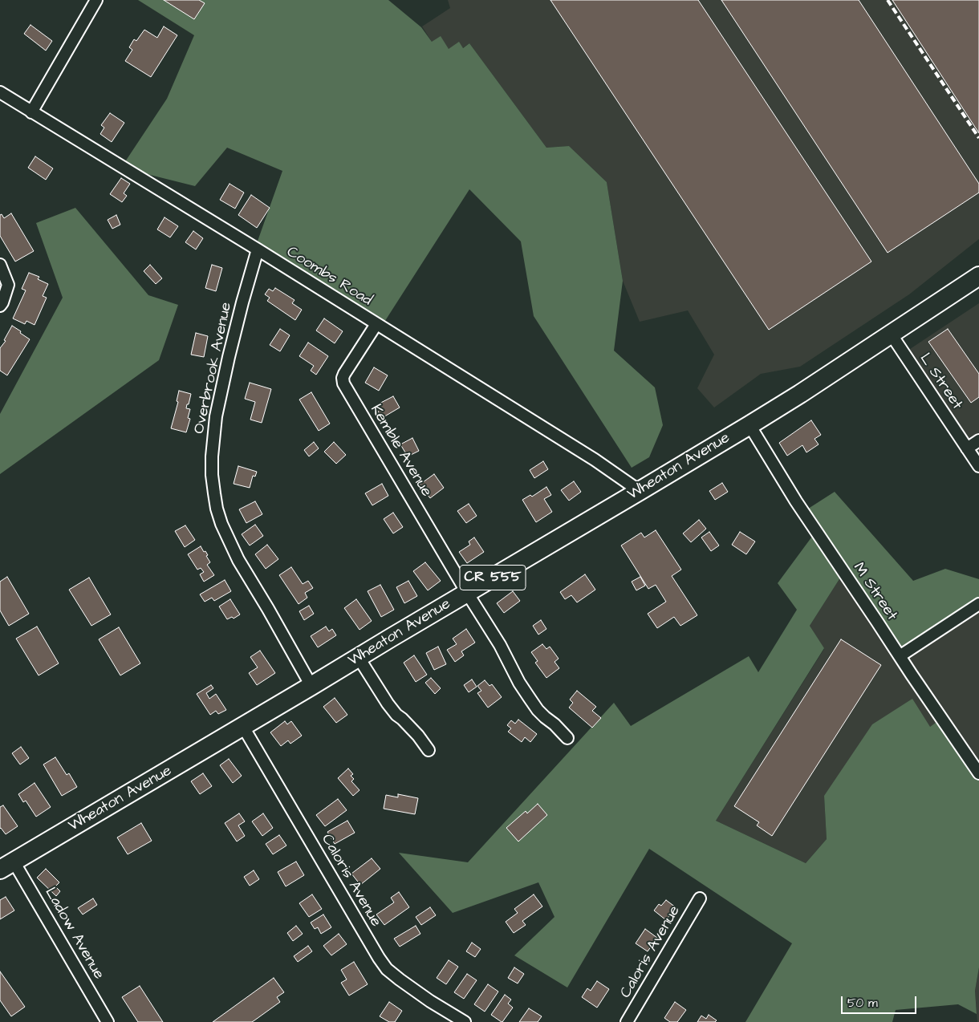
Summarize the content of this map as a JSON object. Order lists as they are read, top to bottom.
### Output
{
  "streets": {
    "main road": ["Wheaton Avenue", "CR 555"],
    "street": [
      "Coombs Road",
      "Overbrook Avenue",
      "L Street",
      "Kemble Avenue",
      "M Street",
      "Caloris Avenue",
      "Ladow Avenue"
    ]
  },
  "crossings": [
    ["Coombs Road", "Overbrook Avenue"],
    ["Coombs Road", "Kemble Avenue"],
    ["Coombs Road", "Wheaton Avenue"],
    ["Overbrook Avenue", "Wheaton Avenue"],
    ["L Street", "Wheaton Avenue"],
    ["Kemble Avenue", "Wheaton Avenue"],
    ["Wheaton Avenue", "M Street"],
    ["Wheaton Avenue", "Caloris Avenue"],
    ["Wheaton Avenue", "Ladow Avenue"]
  ],
  "scale_bar": "50 m"
}
